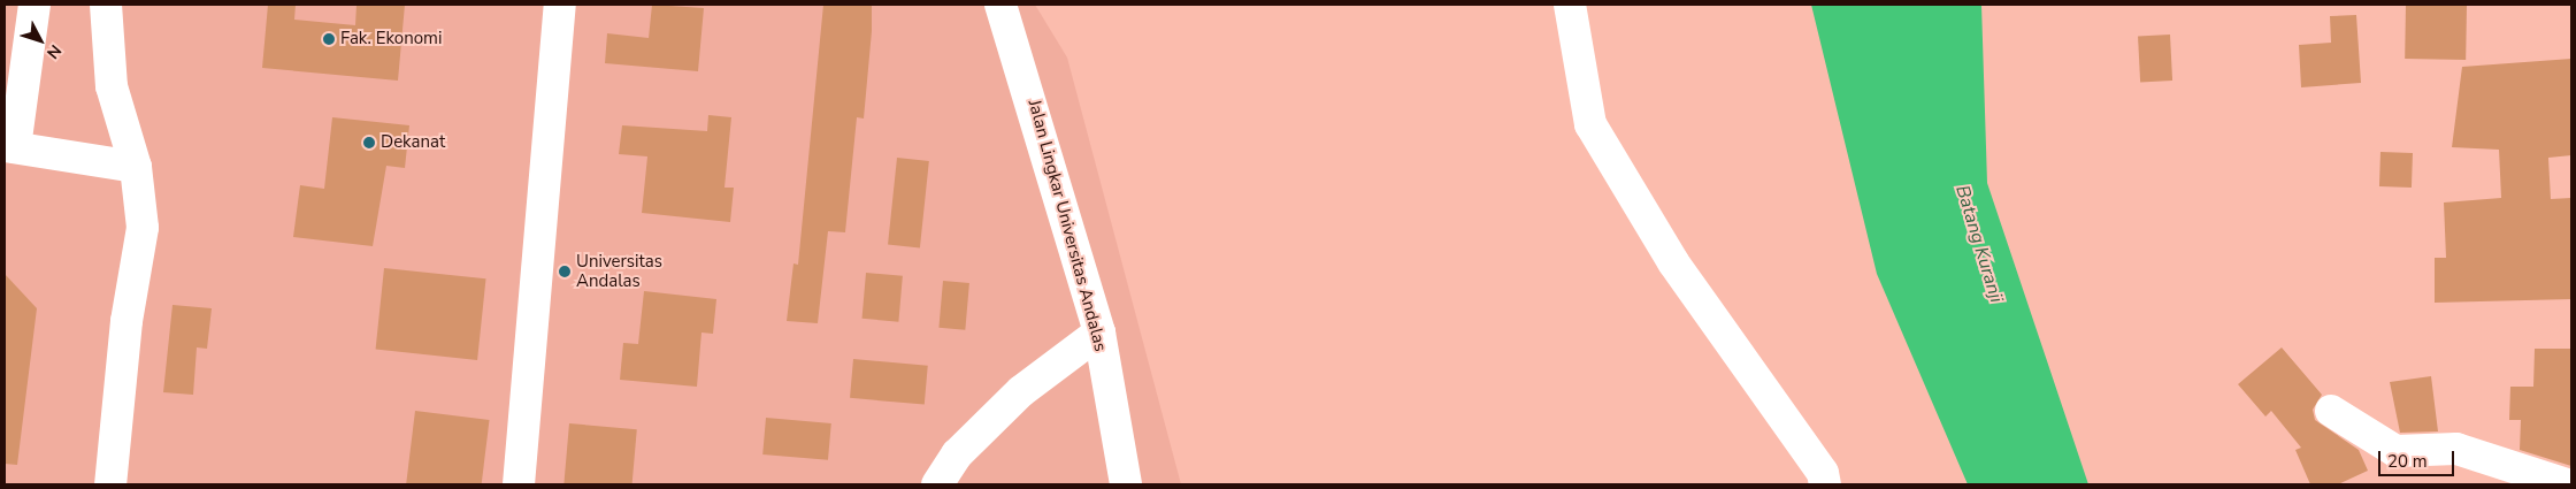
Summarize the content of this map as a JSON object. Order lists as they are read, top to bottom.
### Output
{
  "streets": {
    "street": ["Jalan Lingkar Universitas Andalas"]
  },
  "water": ["Batang Kuranji"],
  "places": ["Fak. Ekonomi", "Dekanat", "Universitas Andalas"],
  "scale_bar": "20 m",
  "north": "bottom right"
}
